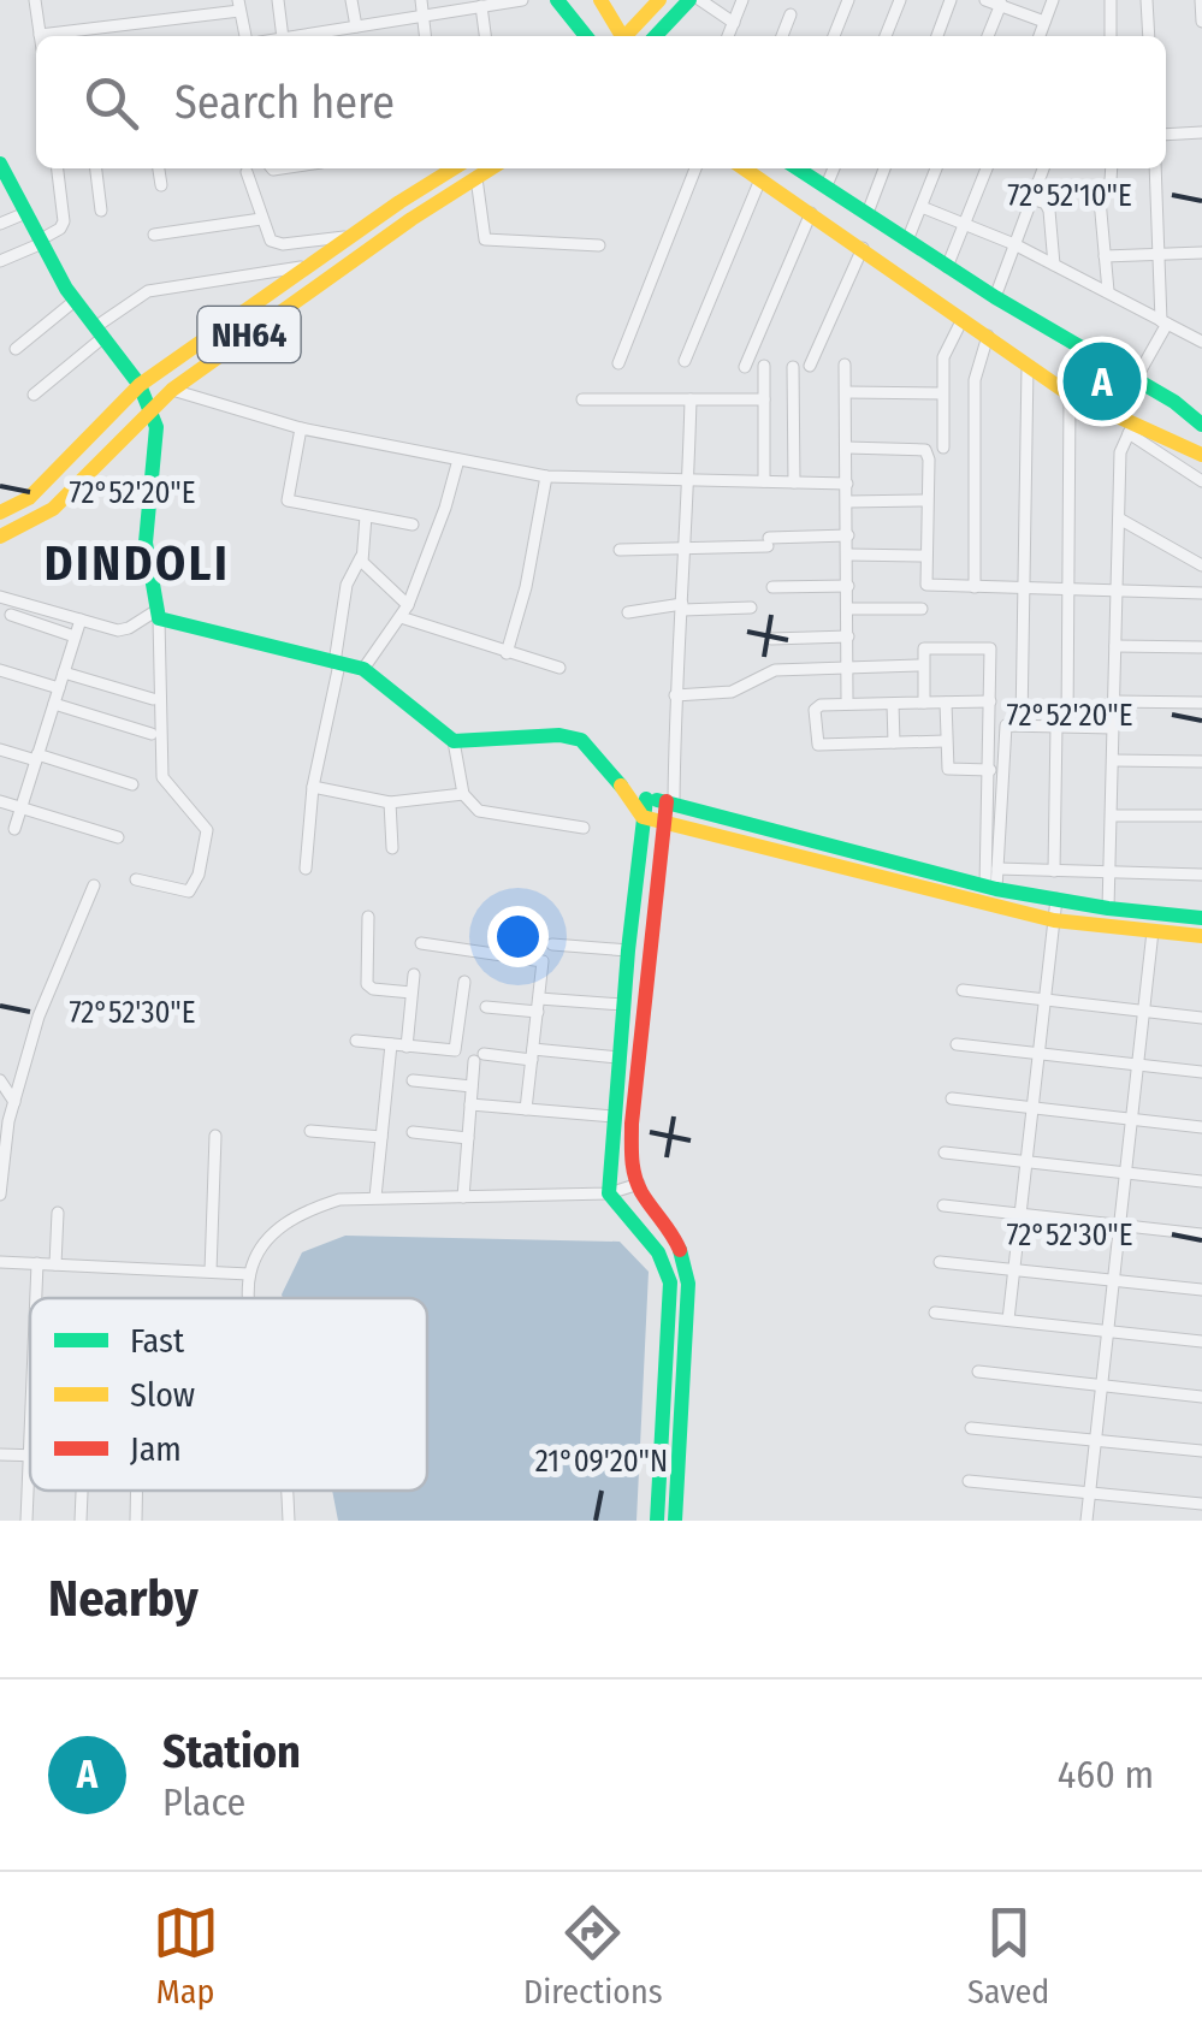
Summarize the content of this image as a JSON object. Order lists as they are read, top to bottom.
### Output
{
  "streets": {
    "street": ["NH64"]
  },
  "districts": ["DINDOLI"],
  "legend": ["Fast", "Slow", "Jam"],
  "page": {
    "search": "Search here",
    "pins": "A",
    "heading": "Nearby",
    "list": [
      {
        "mark": "A",
        "name": "Station",
        "note": "Place",
        "value": "460 m"
      }
    ],
    "nav": ["Map", "Directions", "Saved"]
  },
  "coordinates": [
    "72°52'10\"E",
    "72°52'20\"E",
    "72°52'30\"E",
    "21°09'20\"N"
  ]
}
